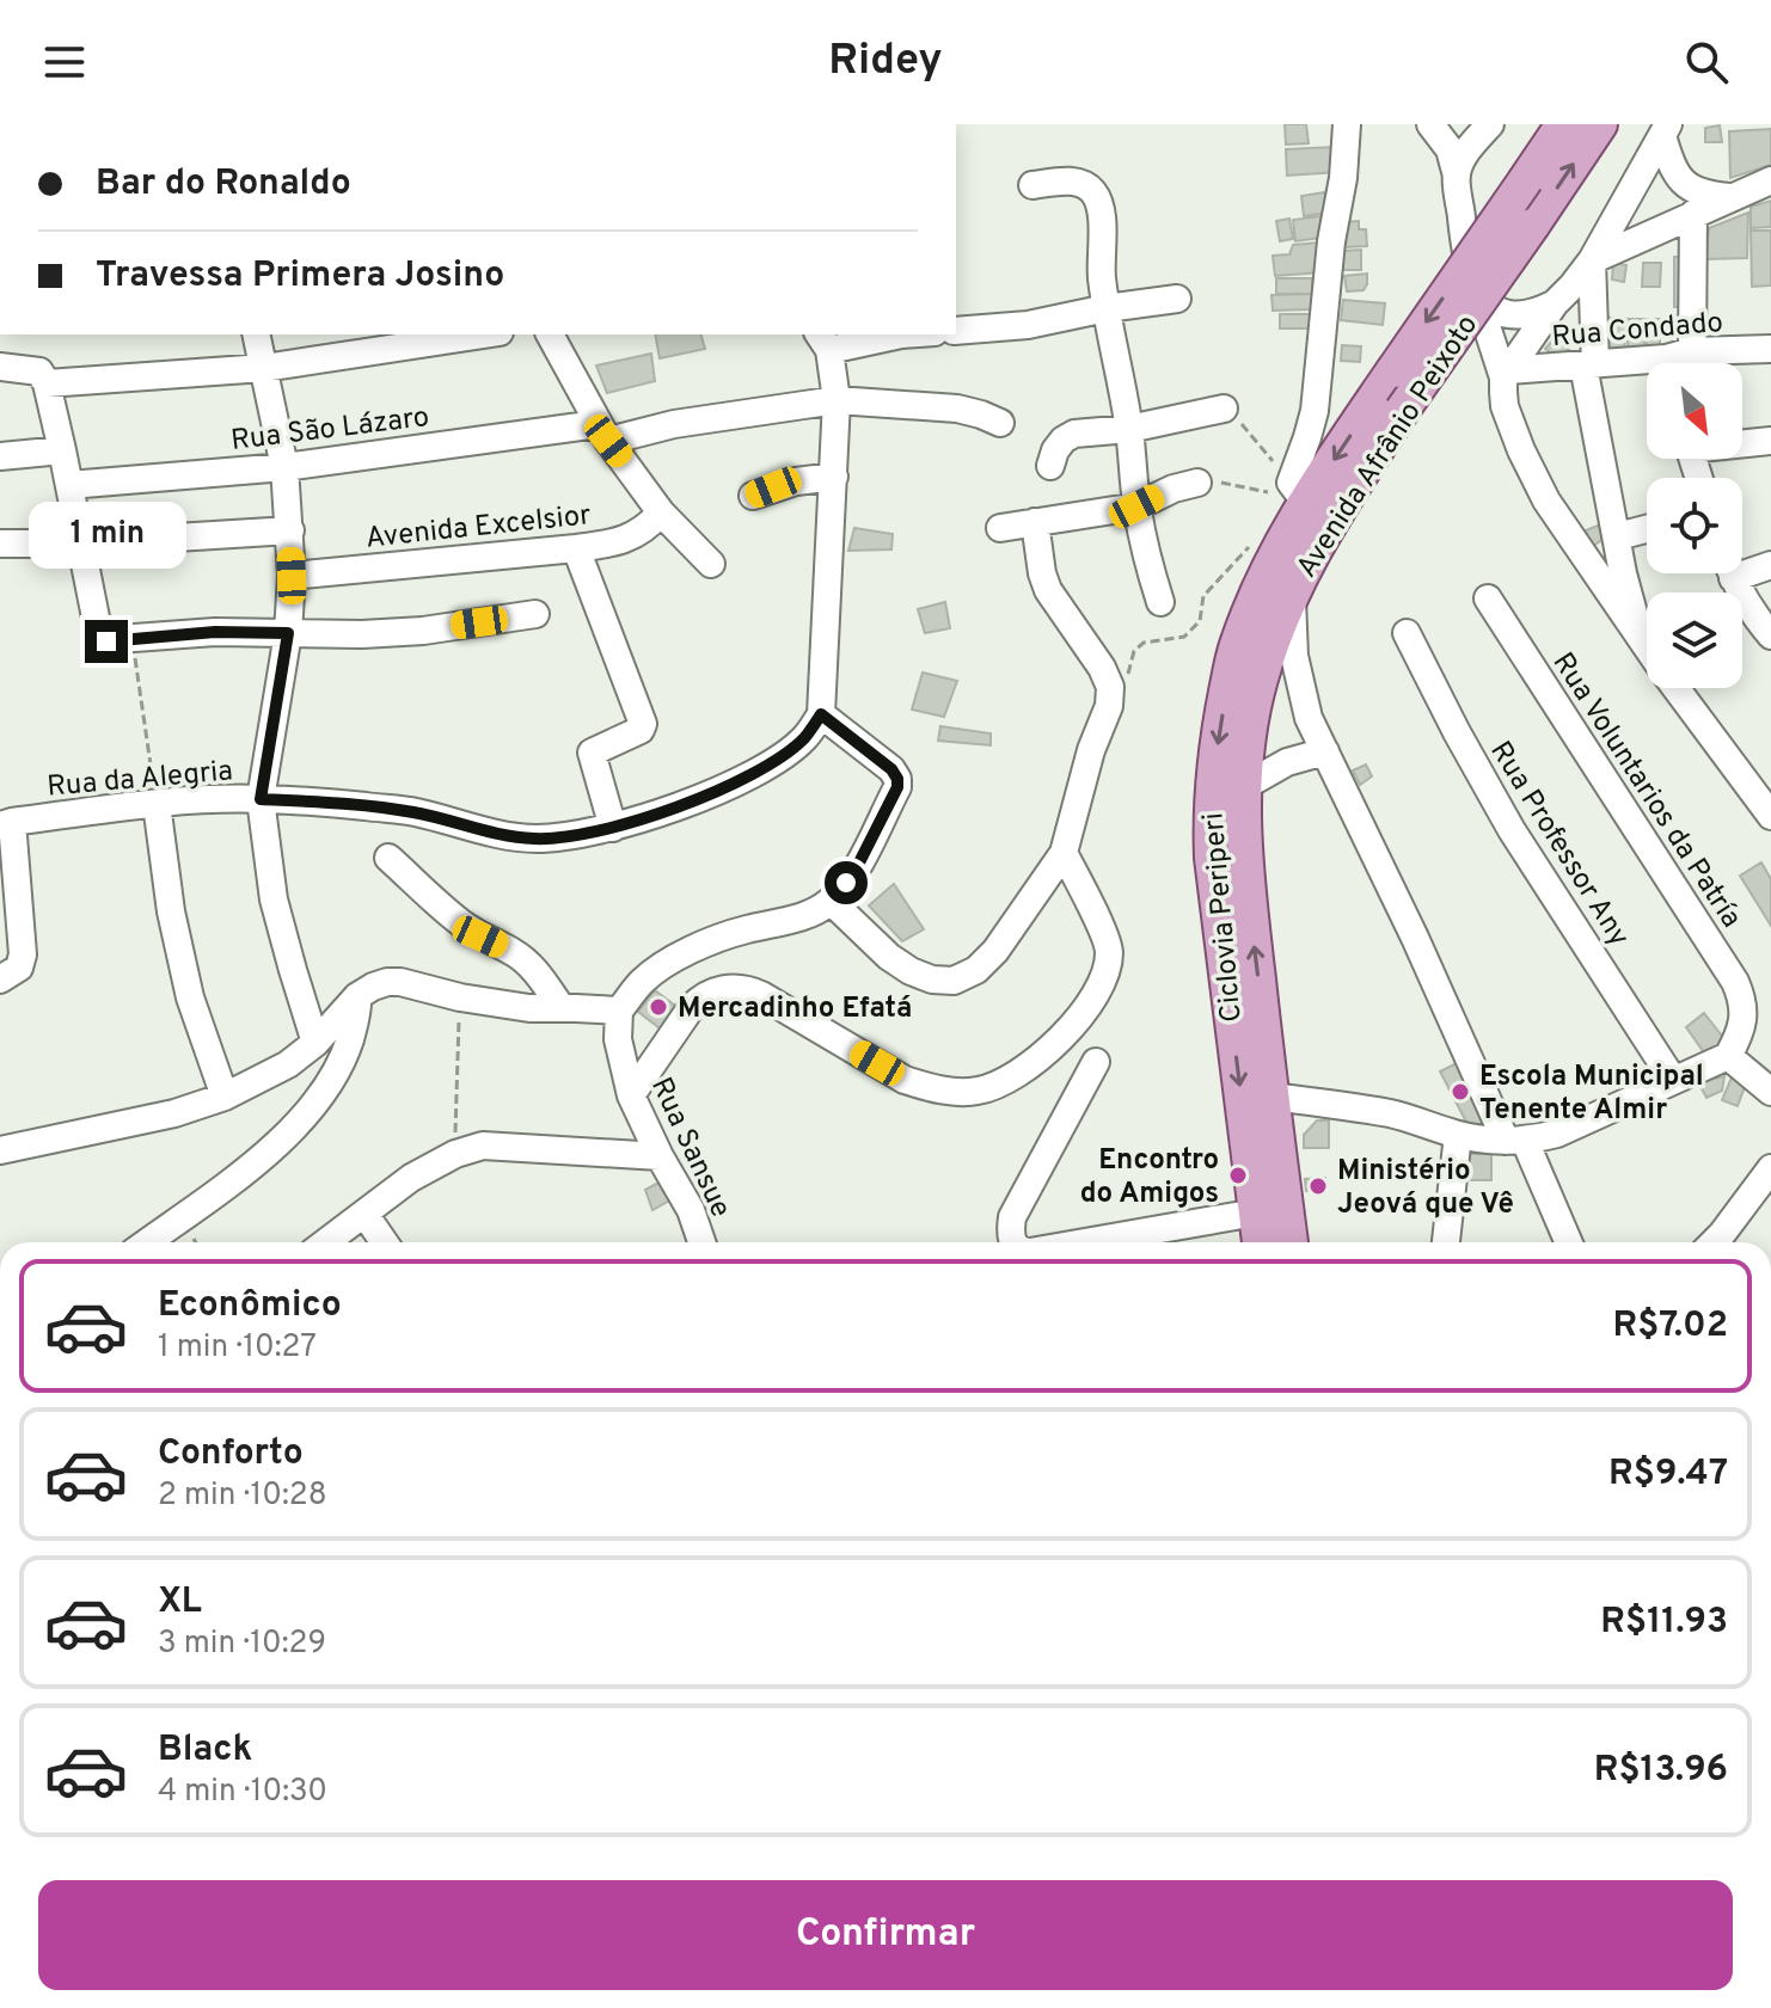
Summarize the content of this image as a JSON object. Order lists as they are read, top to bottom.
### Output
{
  "streets": {
    "main road": ["Avenida Afrânio Peixoto"],
    "street": [
      "Rua Condado",
      "Rua São Lázaro",
      "Avenida Excelsior",
      "Rua da Alegria",
      "Rua Voluntarios da Patría",
      "Rua Professor Any",
      "Rua Sansue"
    ]
  },
  "places": [
    "Mercadinho Efatá",
    "Escola Municipal Tenente Almir",
    "Encontro do Amigos",
    "Ministério Jeová que Vê"
  ],
  "north": "bottom right",
  "page": {
    "header": "Ridey",
    "banner": ["Bar do Ronaldo", "Travessa Primera Josino"],
    "bubble": "1 min",
    "list": [
      {
        "name": "Econômico",
        "note": "1 min · 10:27",
        "value": "R$7.02"
      },
      {
        "name": "Conforto",
        "note": "2 min · 10:28",
        "value": "R$9.47"
      },
      {
        "name": "XL",
        "note": "3 min · 10:29",
        "value": "R$11.93"
      },
      {
        "name": "Black",
        "note": "4 min · 10:30",
        "value": "R$13.96"
      }
    ],
    "buttons": "Confirmar"
  }
}
